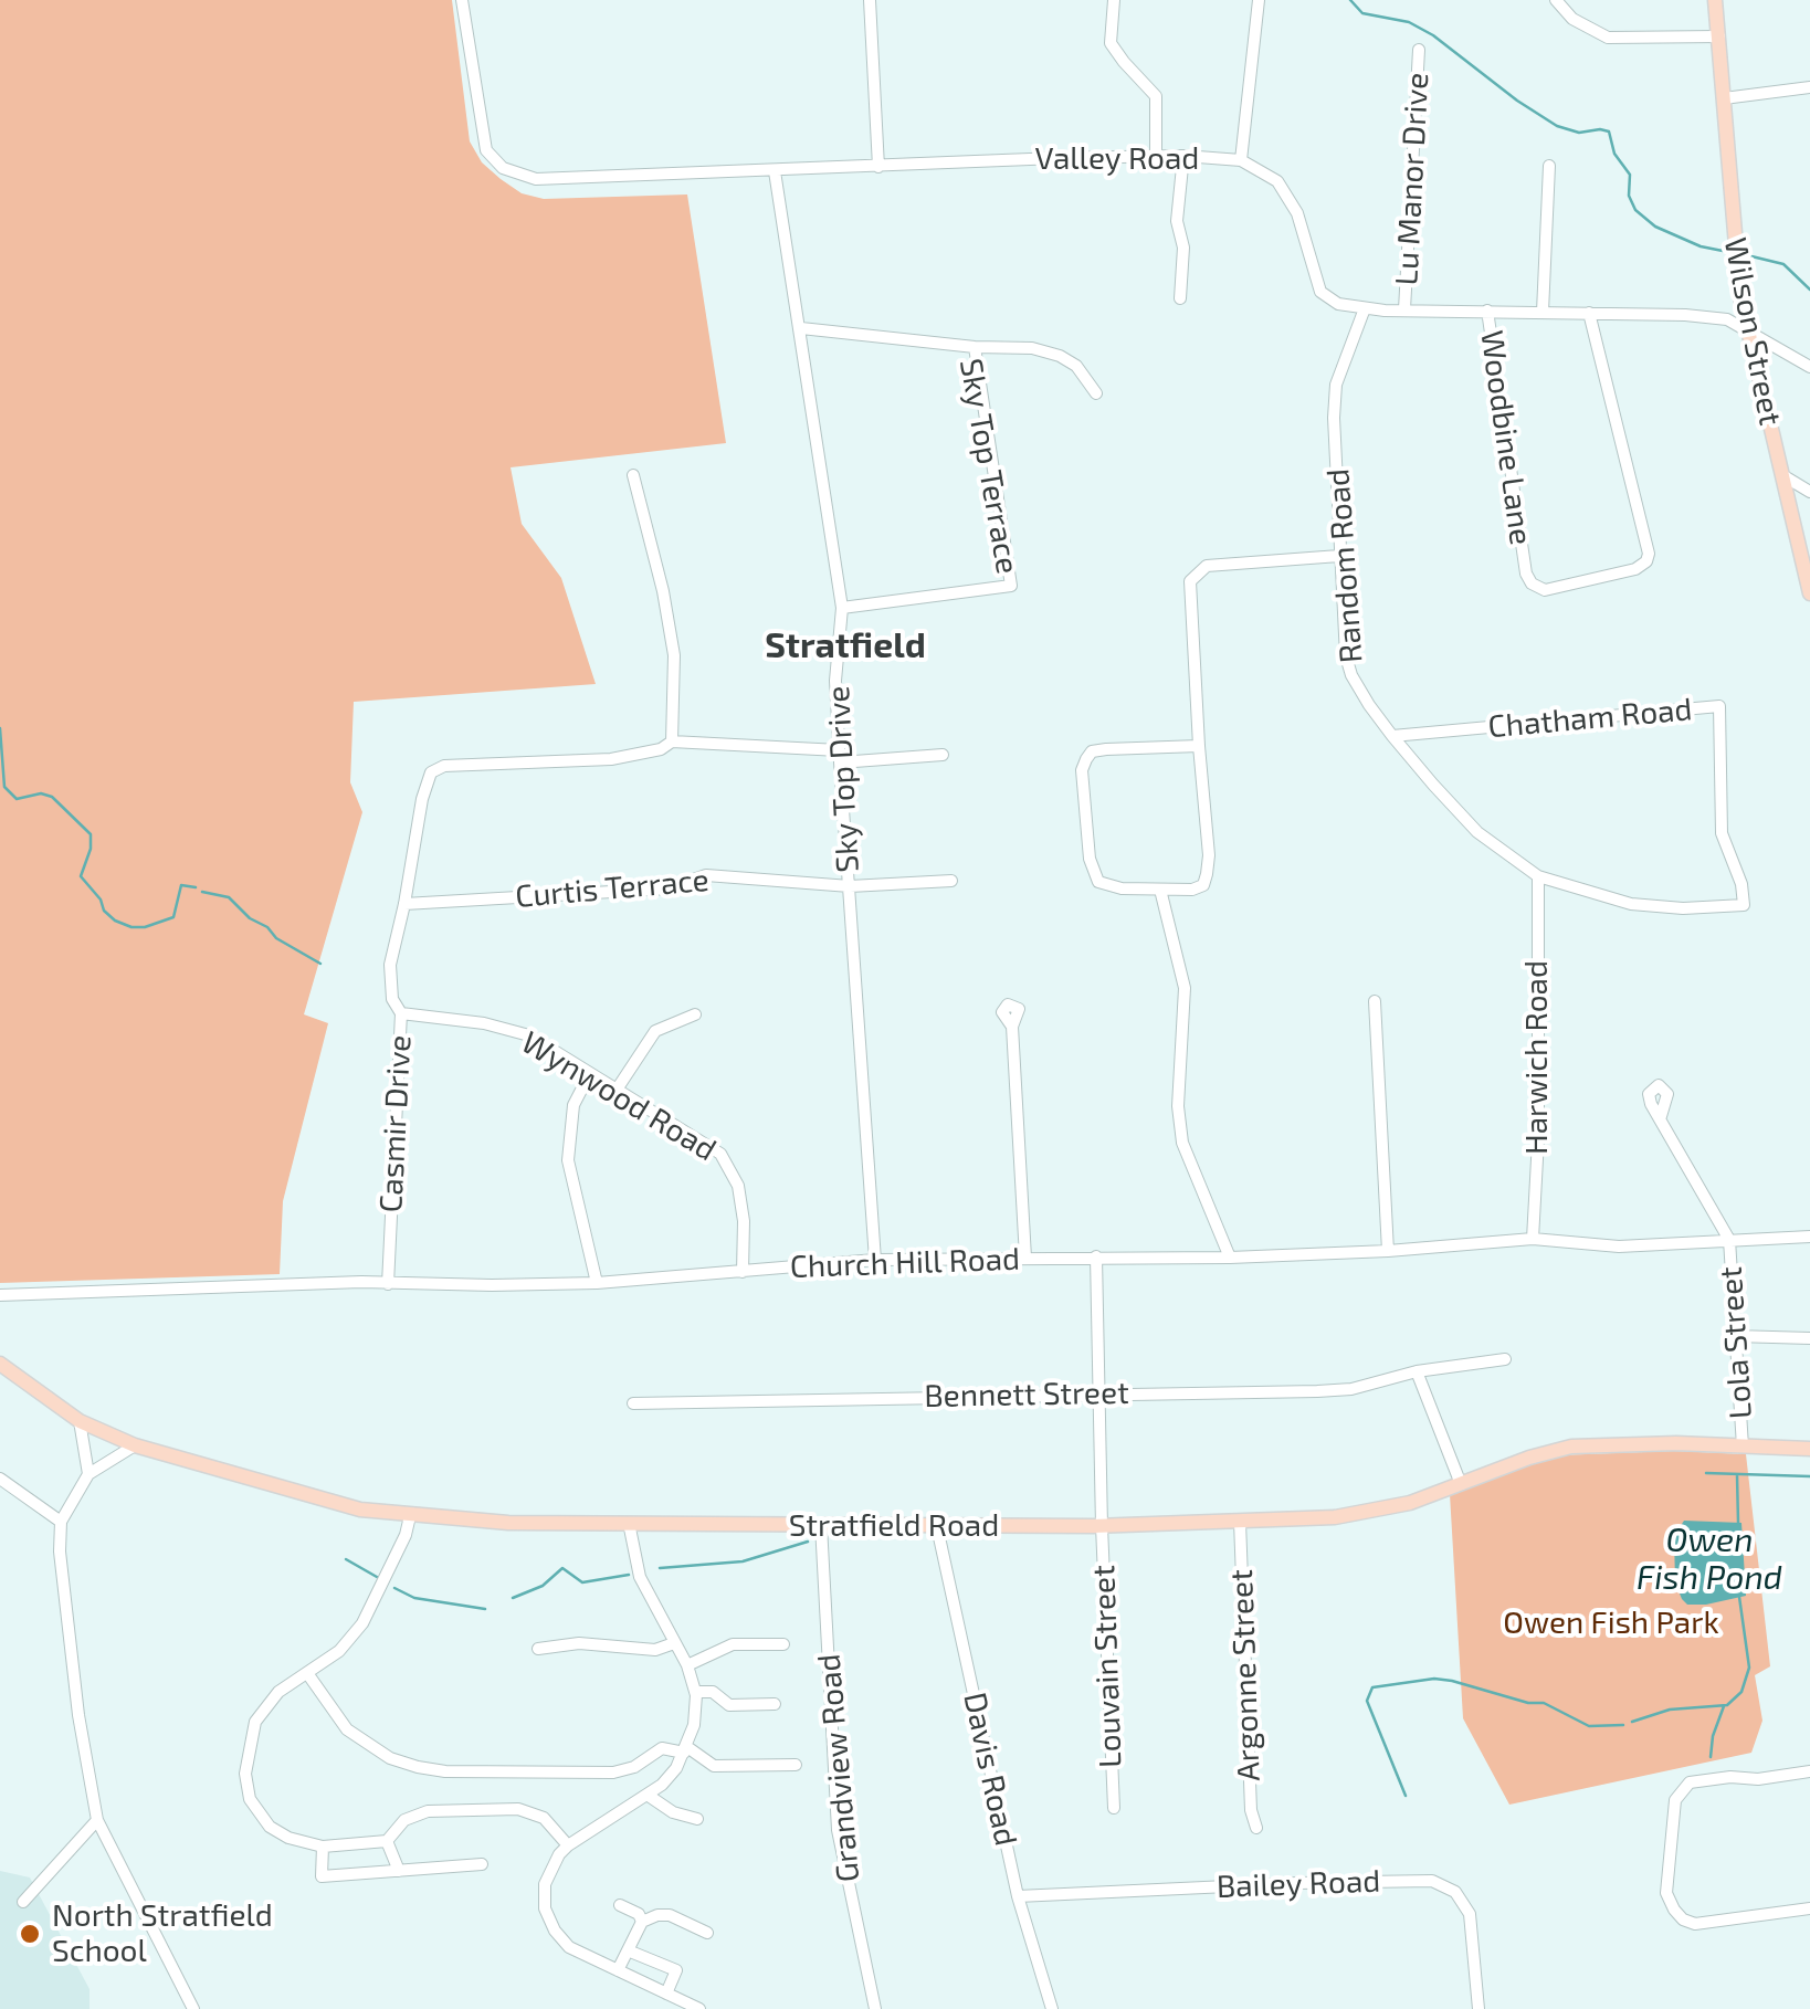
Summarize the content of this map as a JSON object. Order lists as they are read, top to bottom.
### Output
{
  "streets": {
    "main road": ["Wilson Street", "Stratfield Road"],
    "street": [
      "Valley Road",
      "Lu Manor Drive",
      "Woodbine Lane",
      "Sky Top Terrace",
      "Random Road",
      "Chatham Road",
      "Sky Top Drive",
      "Curtis Terrace",
      "Harwich Road",
      "Wynwood Road",
      "Casmir Drive",
      "Church Hill Road",
      "Lola Street",
      "Bennett Street",
      "Louvain Street",
      "Argonne Street",
      "Grandview Road",
      "Davis Road",
      "Bailey Road"
    ]
  },
  "crossings": [
    ["Valley Road", "Lu Manor Drive"],
    ["Valley Road", "Wilson Street"],
    ["Valley Road", "Woodbine Lane"],
    ["Valley Road", "Random Road"],
    ["Valley Road", "Sky Top Drive"],
    ["Sky Top Terrace", "Sky Top Drive"],
    ["Random Road", "Chatham Road"],
    ["Random Road", "Harwich Road"],
    ["Sky Top Drive", "Curtis Terrace"],
    ["Sky Top Drive", "Church Hill Road"],
    ["Curtis Terrace", "Casmir Drive"],
    ["Harwich Road", "Church Hill Road"],
    ["Wynwood Road", "Casmir Drive"],
    ["Wynwood Road", "Church Hill Road"],
    ["Casmir Drive", "Church Hill Road"],
    ["Church Hill Road", "Lola Street"],
    ["Church Hill Road", "Louvain Street"],
    ["Lola Street", "Stratfield Road"],
    ["Bennett Street", "Louvain Street"],
    ["Stratfield Road", "Louvain Street"],
    ["Stratfield Road", "Argonne Street"],
    ["Stratfield Road", "Grandview Road"],
    ["Stratfield Road", "Davis Road"],
    ["Davis Road", "Bailey Road"]
  ],
  "districts": ["Stratfield"],
  "water": ["Owen Fish Pond"],
  "parks": ["Owen Fish Park"],
  "places": ["North Stratfield School"]
}
